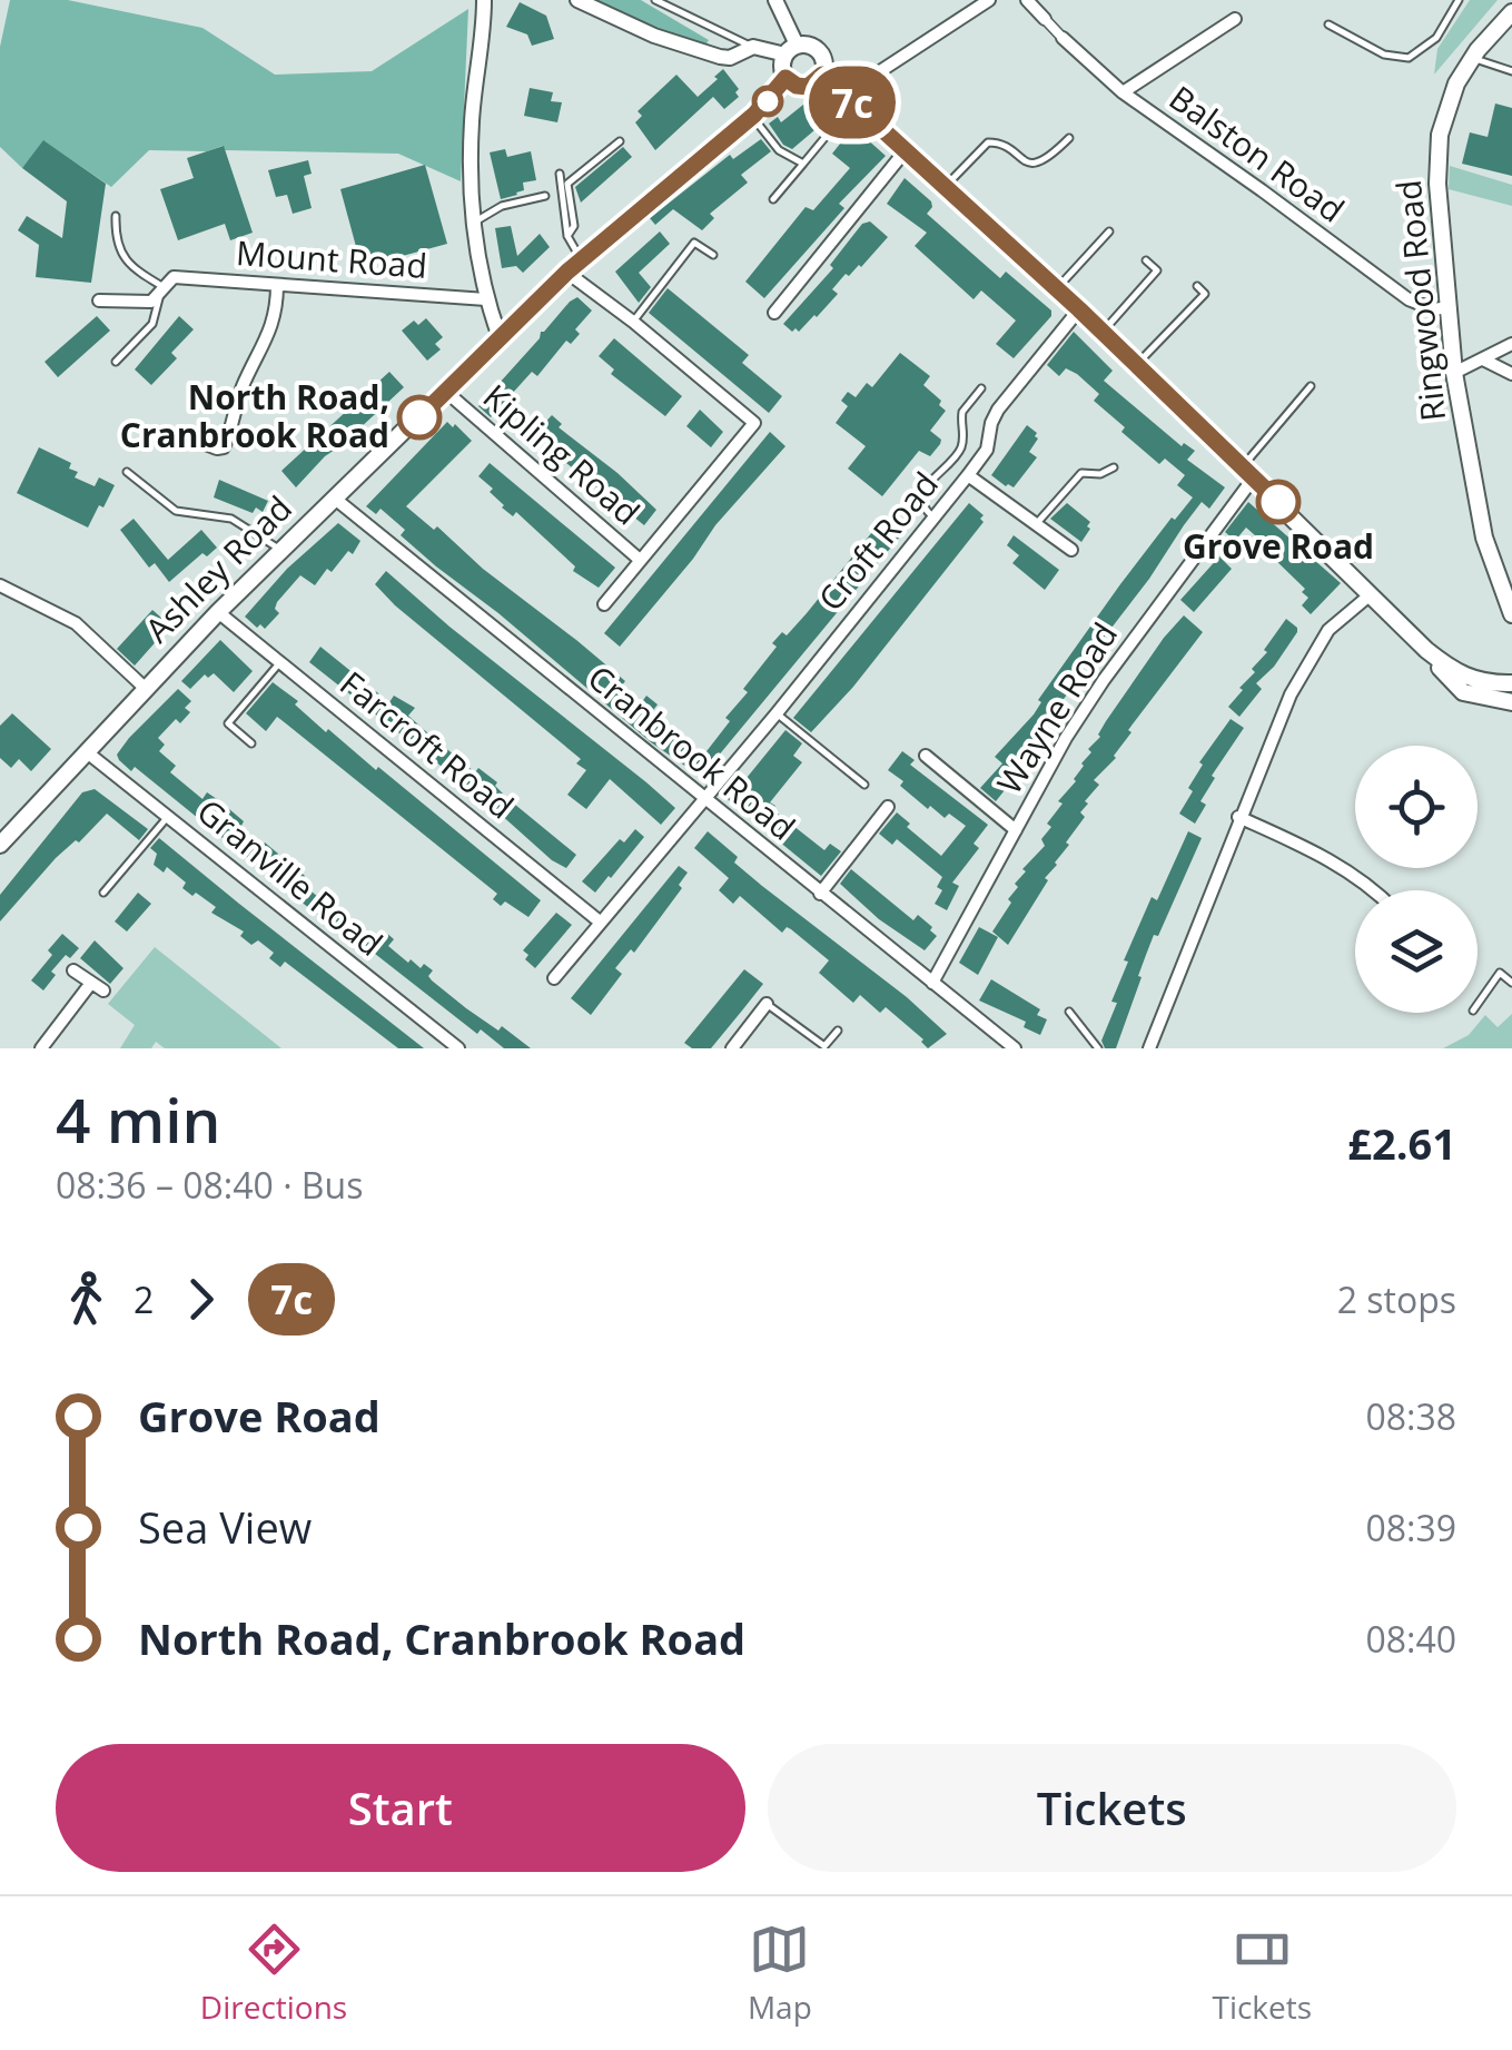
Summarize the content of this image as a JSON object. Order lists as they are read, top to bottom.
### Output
{
  "streets": {
    "main road": ["Ringwood Road", "Ashley Road"],
    "street": [
      "Balston Road",
      "Mount Road",
      "Kipling Road",
      "Croft Road",
      "Wayne Road",
      "Farcroft Road",
      "Cranbrook Road",
      "Granville Road"
    ]
  },
  "crossings": [
    ["Balston Road", "Ringwood Road"],
    ["Kipling Road", "Ashley Road"],
    ["Croft Road", "Cranbrook Road"],
    ["Ashley Road", "Farcroft Road"],
    ["Ashley Road", "Cranbrook Road"],
    ["Ashley Road", "Granville Road"],
    ["Wayne Road", "Cranbrook Road"]
  ],
  "places": ["North Road, Cranbrook Road", "Grove Road"],
  "lines": ["bus line 7c"],
  "page": {
    "on_map": "7c",
    "heading": ["4 min", "08:36 – 08:40 · Bus", "£2.61"],
    "legs": ["2", "7c", "2 stops"],
    "list": [
      {
        "name": "Grove Road",
        "value": "08:38"
      },
      {
        "name": "Sea View",
        "value": "08:39"
      },
      {
        "name": "North Road, Cranbrook Road",
        "value": "08:40"
      }
    ],
    "buttons": ["Start", "Tickets"],
    "tabs": ["Directions", "Map", "Tickets"]
  }
}
